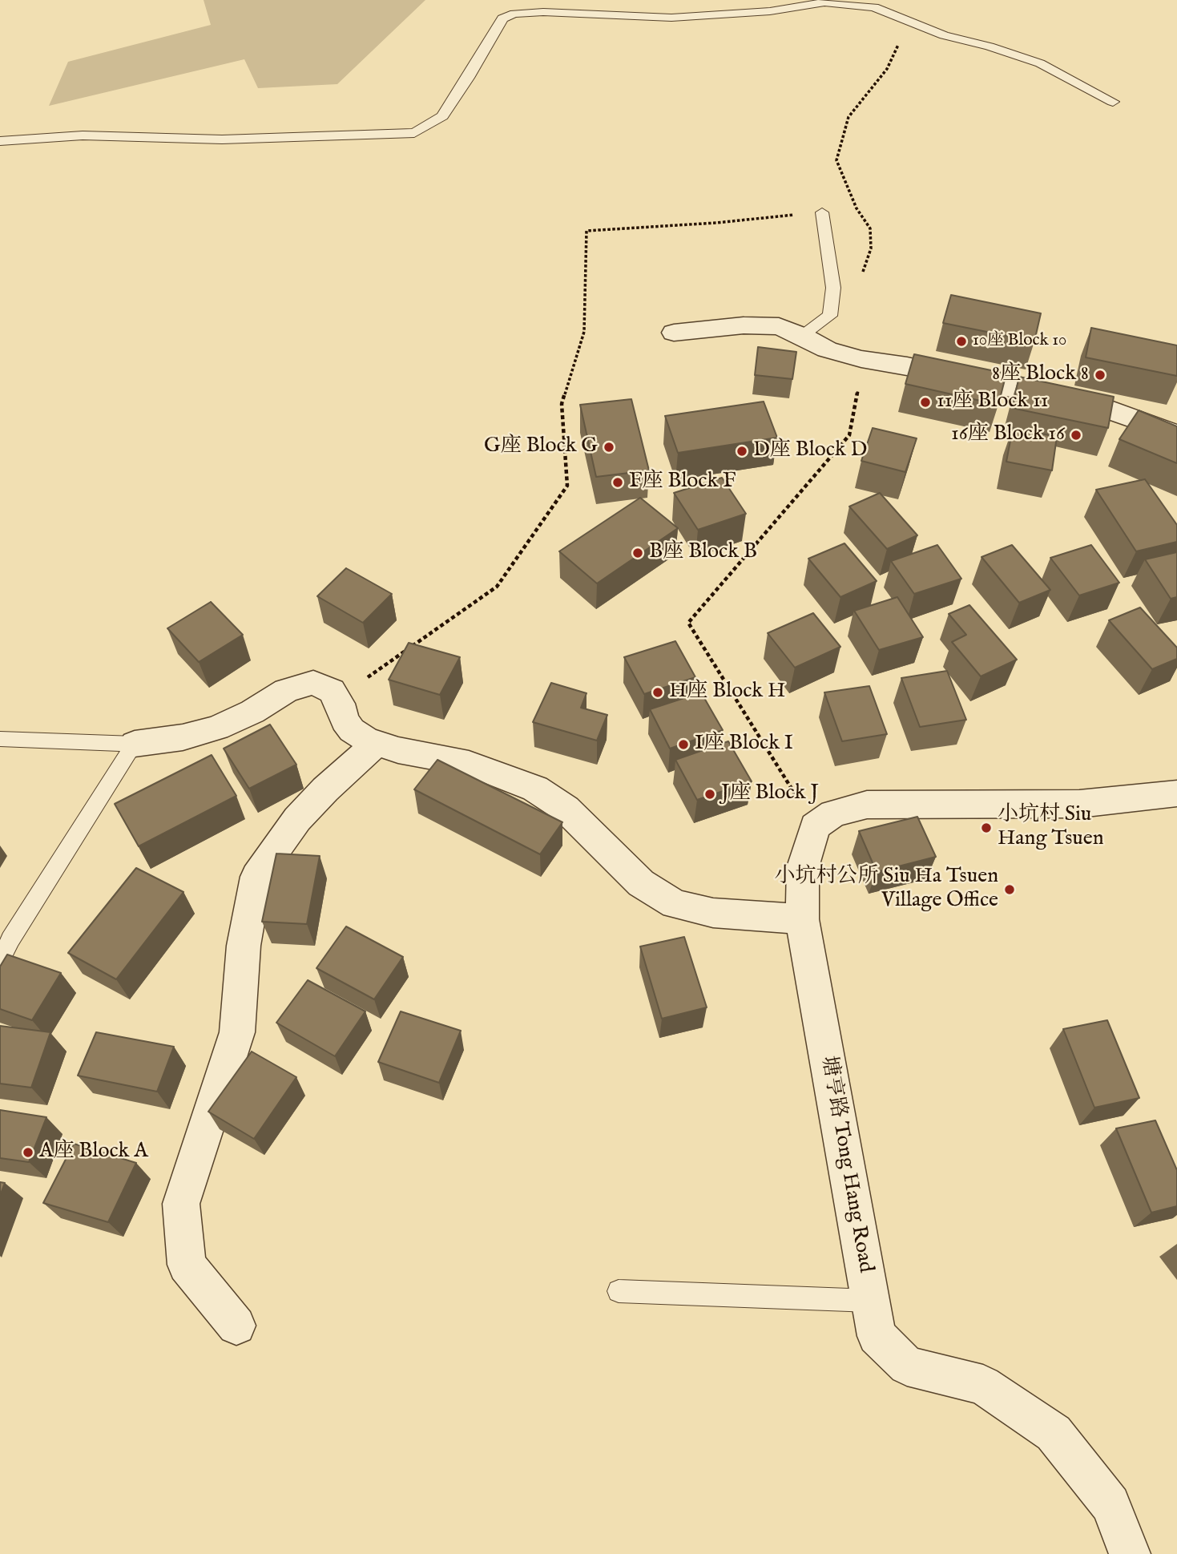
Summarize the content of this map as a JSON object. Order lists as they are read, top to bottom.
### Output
{
  "streets": {
    "street": ["塘亨路 Tong Hang Road"]
  },
  "places": [
    "10座 Block 10",
    "8座 Block 8",
    "11座 Block 11",
    "16座 Block 16",
    "G座 Block G",
    "D座 Block D",
    "F座 Block F",
    "B座 Block B",
    "H座 Block H",
    "I座 Block I",
    "J座 Block J",
    "小坑村 Siu Hang Tsuen",
    "小坑村公所 Siu Ha Tsuen Village Office",
    "A座 Block A"
  ]
}
